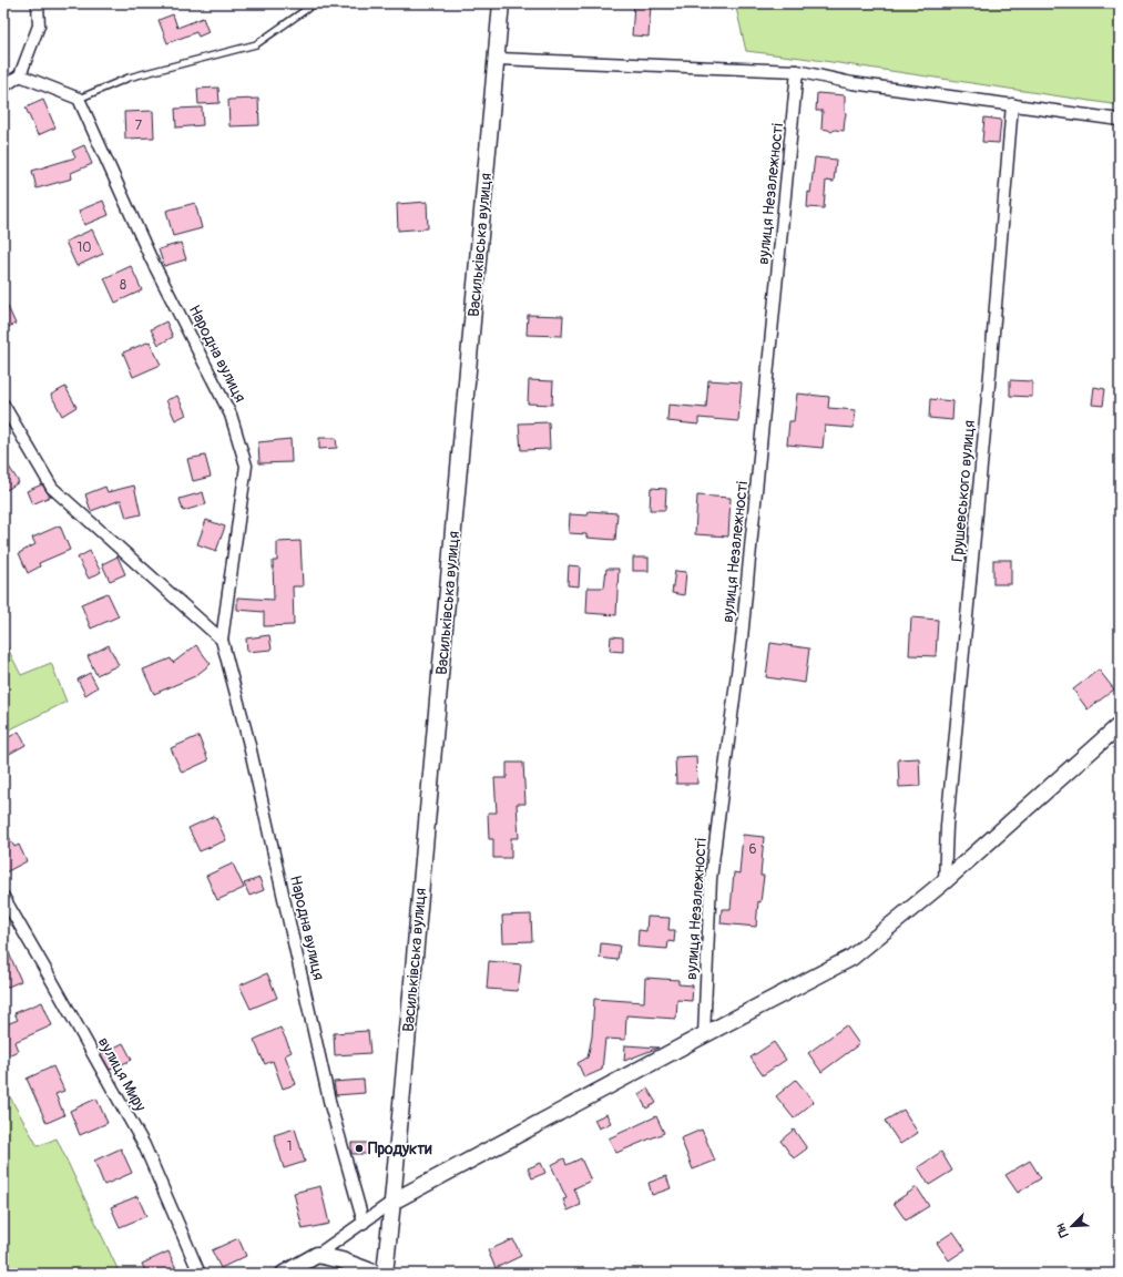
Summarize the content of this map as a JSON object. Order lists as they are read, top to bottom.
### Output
{
  "streets": {
    "street": [
      "вулиця Незалежності",
      "Васильківська вулиця",
      "Народна вулиця",
      "Грушевського вулиця",
      "вулиця Миру"
    ]
  },
  "places": ["Продукти"],
  "house_numbers": [
    "7",
    "10",
    "8",
    "6",
    "1"
  ],
  "north": "bottom left"
}
